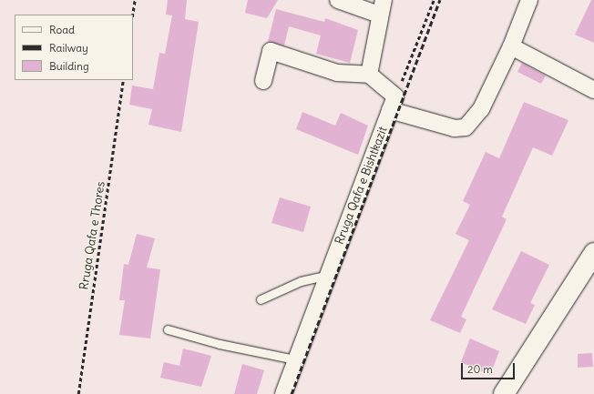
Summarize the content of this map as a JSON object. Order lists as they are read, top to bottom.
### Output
{
  "streets": {
    "street": ["Rruga Qafa e Bishtkazit"],
    "path": ["Rruga Qafa e Thores"]
  },
  "legend": ["Road", "Railway", "Building"],
  "scale_bar": "20 m"
}
